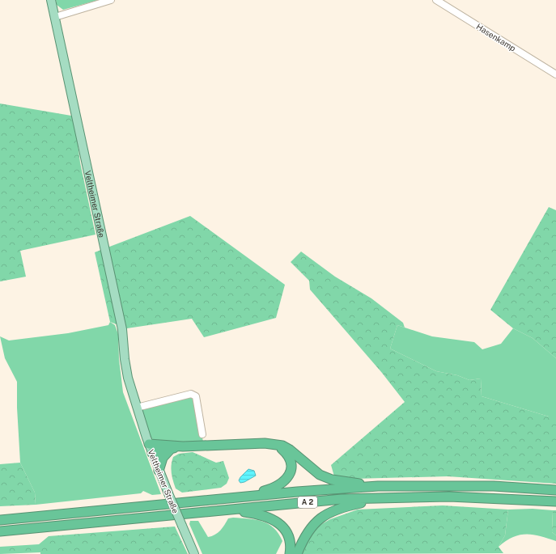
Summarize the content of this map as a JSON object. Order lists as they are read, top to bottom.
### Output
{
  "streets": {
    "highway": ["A 2"],
    "main road": ["Veltheimer Straße"],
    "street": ["Hasenkamp"]
  }
}
